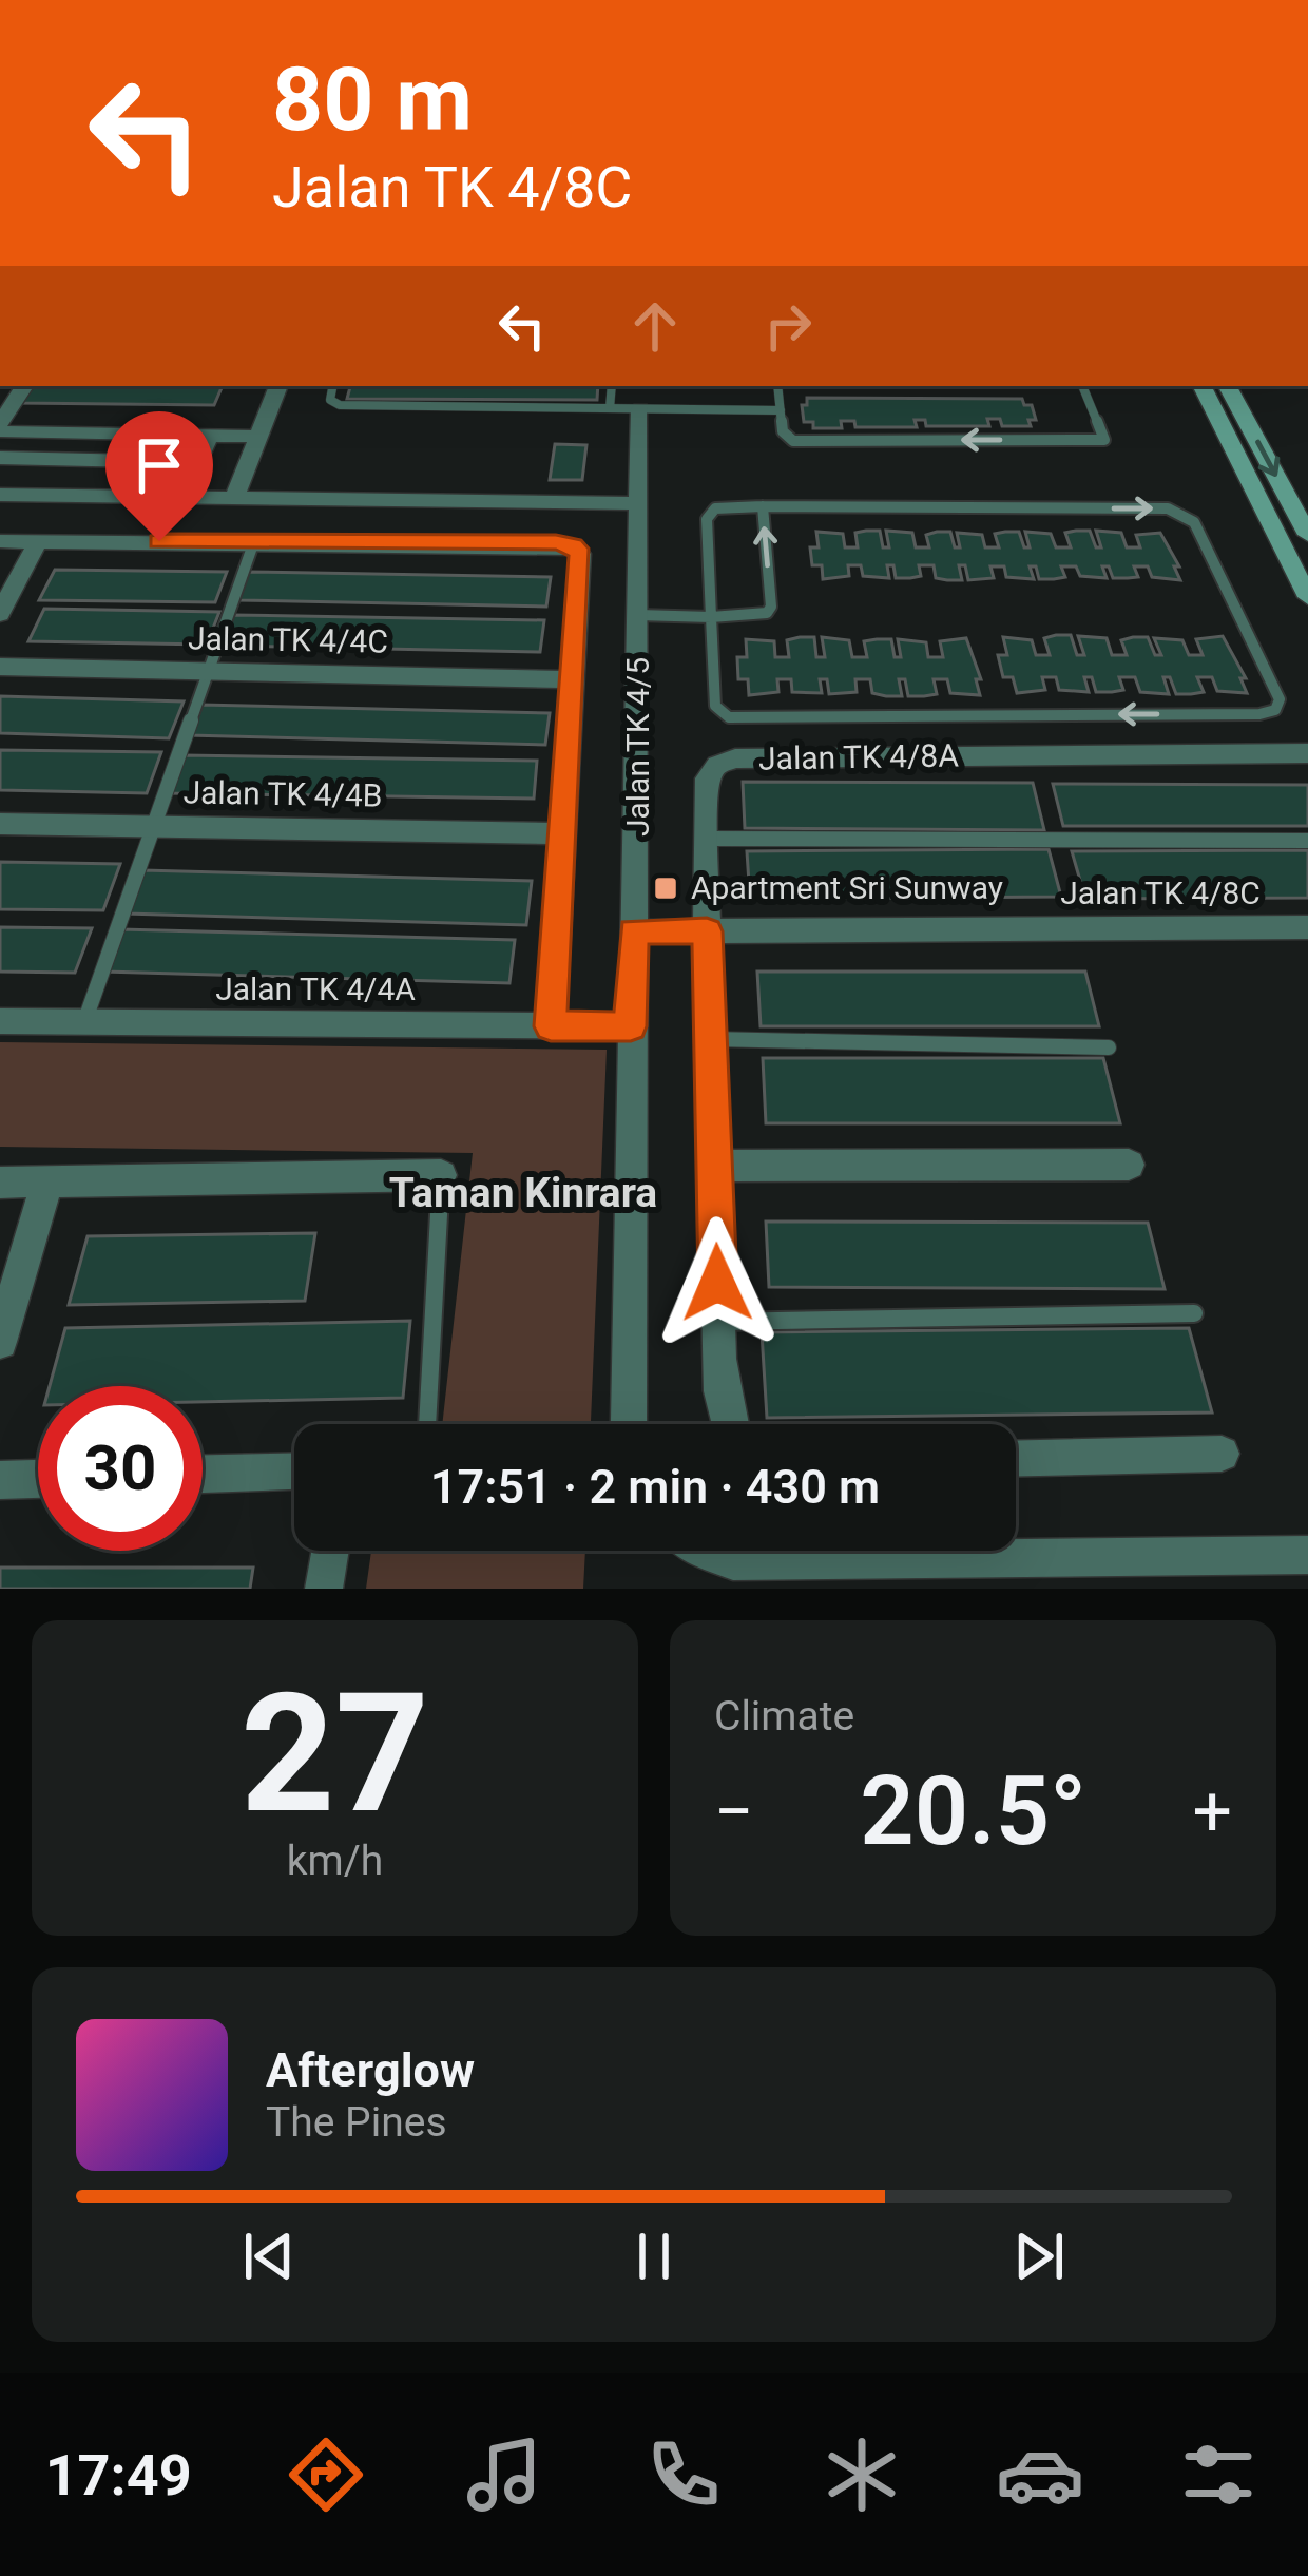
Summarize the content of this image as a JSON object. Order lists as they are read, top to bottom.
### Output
{
  "streets": {
    "street": [
      "Jalan TK 4/4C",
      "Jalan TK 4/5",
      "Jalan TK 4/8A",
      "Jalan TK 4/4B",
      "Jalan TK 4/8C",
      "Jalan TK 4/4A"
    ]
  },
  "crossings": [
    ["Jalan TK 4/5", "Jalan TK 4/8C"],
    ["Jalan TK 4/5", "Jalan TK 4/4A"],
    ["Jalan TK 4/8A", "Jalan TK 4/8C"]
  ],
  "districts": ["Taman Kinrara"],
  "places": {
    "transit": ["Apartment Sri Sunway"]
  },
  "page": {
    "turn": ["80 m", "Jalan TK 4/8C"],
    "limit": "30",
    "trip": "17:51 · 2 min · 430 m",
    "tile": [
      ["27", "km/h"],
      "Climate"
    ],
    "heat": ["−", "20.5°", "+"],
    "song": ["Afterglow", "The Pines"],
    "tabs": "17:49"
  }
}
